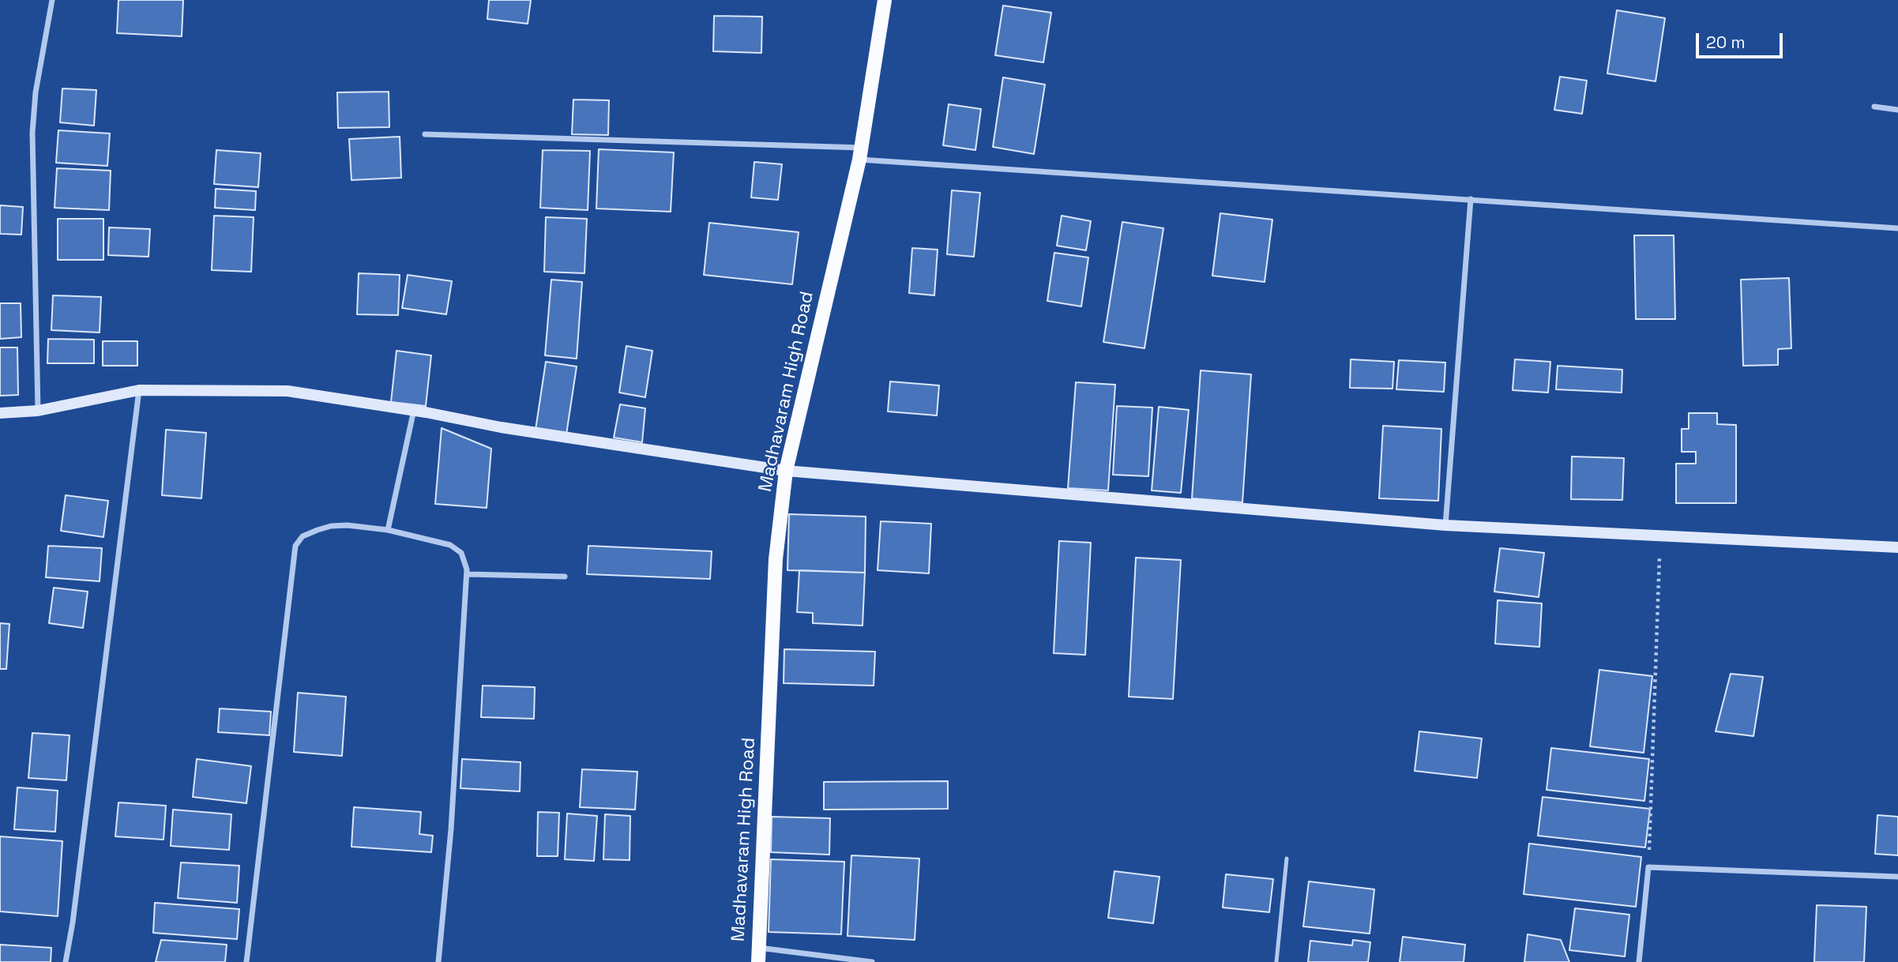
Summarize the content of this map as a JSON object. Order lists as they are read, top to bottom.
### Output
{
  "streets": {
    "main road": ["Madhavaram High Road"]
  },
  "scale_bar": "20 m"
}
